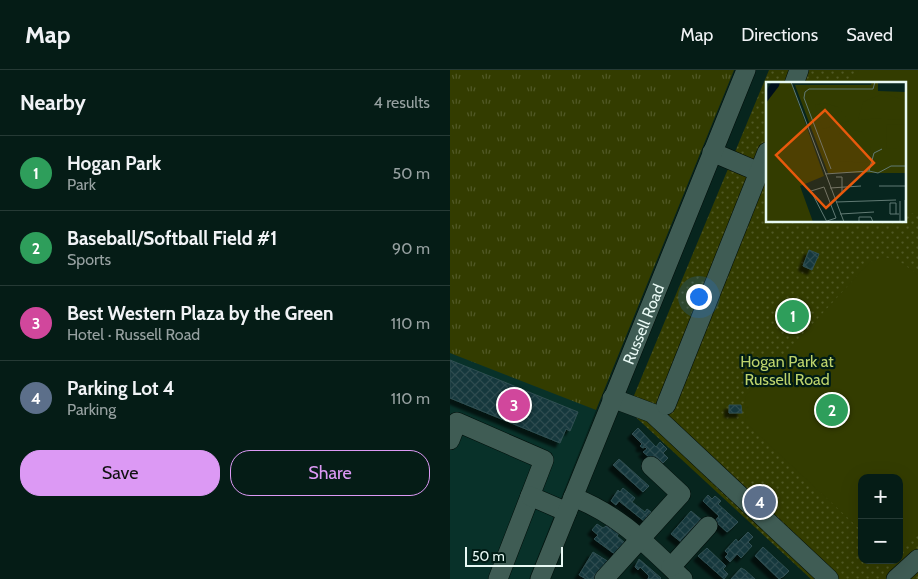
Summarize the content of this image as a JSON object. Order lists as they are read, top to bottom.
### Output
{
  "streets": {
    "street": ["Russell Road"]
  },
  "parks": ["Hogan Park at Russell Road"],
  "scale_bar": "50 m",
  "page": {
    "header": "Map",
    "nav": ["Map", "Directions", "Saved"],
    "heading": ["Nearby", "4 results"],
    "list": [
      {
        "mark": "1",
        "name": "Hogan Park",
        "note": "Park",
        "value": "50 m"
      },
      {
        "mark": "2",
        "name": "Baseball/Softball Field #1",
        "note": "Sports",
        "value": "90 m"
      },
      {
        "mark": "3",
        "name": "Best Western Plaza by the Green",
        "note": "Hotel · Russell Road",
        "value": "110 m"
      },
      {
        "mark": "4",
        "name": "Parking Lot 4",
        "note": "Parking",
        "value": "110 m"
      }
    ],
    "pins": [
      "1",
      "3",
      "2",
      "4"
    ],
    "buttons": ["Save", "Share"],
    "map_buttons": ["+", "−"],
    "scale": "50 m"
  }
}
